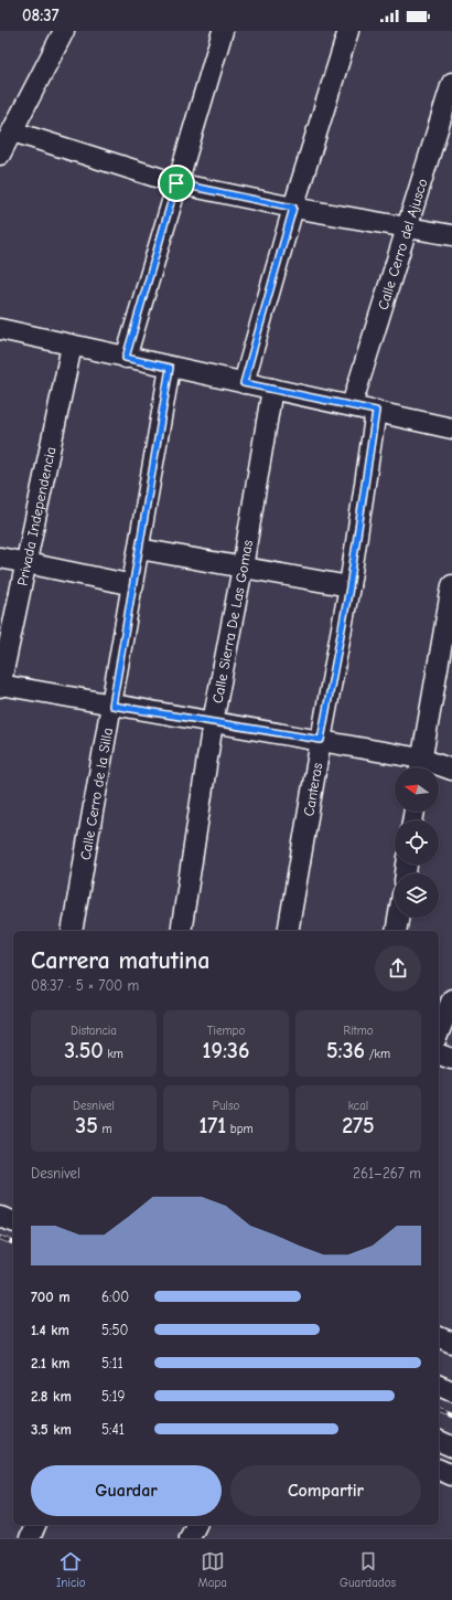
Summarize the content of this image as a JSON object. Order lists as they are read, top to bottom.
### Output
{
  "streets": {
    "street": [
      "Calle Cerro del Ajusco",
      "Privada Independencia",
      "Calle Sierra De Las Gomas",
      "Canteras",
      "Calle Cerro de la Silla"
    ]
  },
  "north": "left",
  "page": {
    "status": "08:37",
    "heading": ["Carrera matutina", "08:37 · 5 × 700 m"],
    "stats": [
      ["Distancia", "3.50 km"],
      ["Tiempo", "19:36"],
      ["Ritmo", "5:36 /km"],
      ["Desnivel", "35 m"],
      ["Pulso", "171 bpm"],
      ["kcal", "275"]
    ],
    "chart": ["Desnivel", "261–267 m"],
    "list": [
      {
        "name": "700 m",
        "note": "6:00"
      },
      {
        "name": "1.4 km",
        "note": "5:50"
      },
      {
        "name": "2.1 km",
        "note": "5:11"
      },
      {
        "name": "2.8 km",
        "note": "5:19"
      },
      {
        "name": "3.5 km",
        "note": "5:41"
      }
    ],
    "buttons": ["Guardar", "Compartir"],
    "tabs": ["Inicio", "Mapa", "Guardados"]
  }
}
